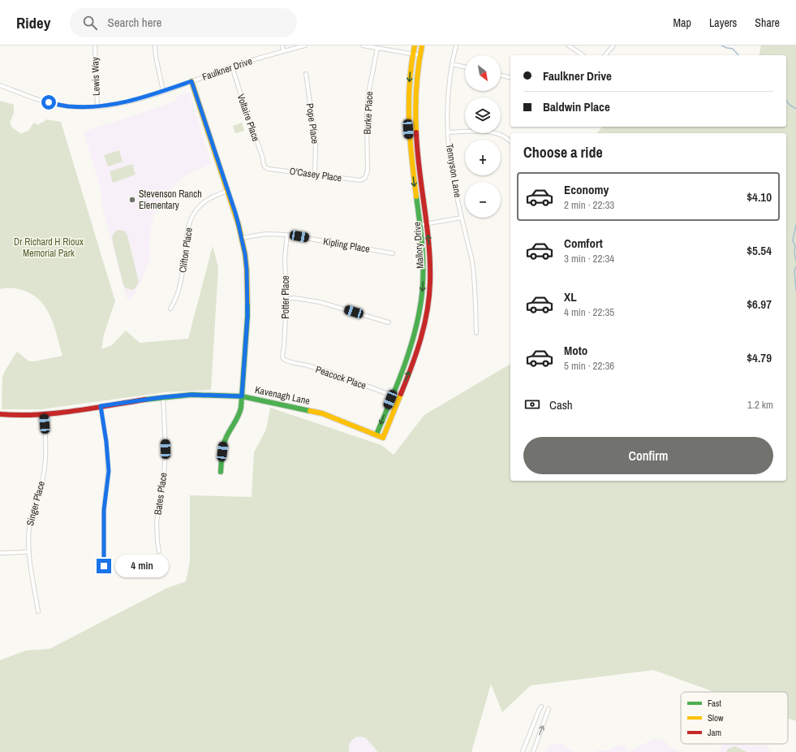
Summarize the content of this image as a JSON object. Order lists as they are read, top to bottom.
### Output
{
  "streets": {
    "main road": ["Mallory Drive", "Kavenagh Lane"],
    "street": [
      "Faulkner Drive",
      "Lewis Way",
      "Burke Place",
      "Voltaire Place",
      "Pope Place",
      "Tennyson Lane",
      "O'Casey Place",
      "Kipling Place",
      "Clifton Place",
      "Potter Place",
      "Peacock Place",
      "Bates Place",
      "Singer Place"
    ]
  },
  "crossings": [
    ["Faulkner Drive", "Lewis Way"],
    ["Faulkner Drive", "Voltaire Place"],
    ["Burke Place", "O'Casey Place"],
    ["Voltaire Place", "O'Casey Place"],
    ["Pope Place", "O'Casey Place"],
    ["Kipling Place", "Potter Place"],
    ["Mallory Drive", "Peacock Place"],
    ["Mallory Drive", "Kavenagh Lane"],
    ["Potter Place", "Peacock Place"],
    ["Kavenagh Lane", "Bates Place"],
    ["Kavenagh Lane", "Singer Place"]
  ],
  "parks": ["Dr Richard H Rioux Memorial Park"],
  "places": ["Stevenson Ranch Elementary"],
  "legend": ["Fast", "Slow", "Jam"],
  "north": "bottom right",
  "page": {
    "header": "Ridey",
    "search": "Search here",
    "nav": ["Map", "Layers", "Share"],
    "map_buttons": ["+", "−"],
    "banner": ["Faulkner Drive", "Baldwin Place"],
    "heading": "Choose a ride",
    "list": [
      {
        "name": "Economy",
        "note": "2 min · 22:33",
        "value": "$4.10"
      },
      {
        "name": "Comfort",
        "note": "3 min · 22:34",
        "value": "$5.54"
      },
      {
        "name": "XL",
        "note": "4 min · 22:35",
        "value": "$6.97"
      },
      {
        "name": "Moto",
        "note": "5 min · 22:36",
        "value": "$4.79"
      }
    ],
    "pay": ["Cash", "1.2 km"],
    "buttons": "Confirm",
    "bubble": "4 min"
  }
}
